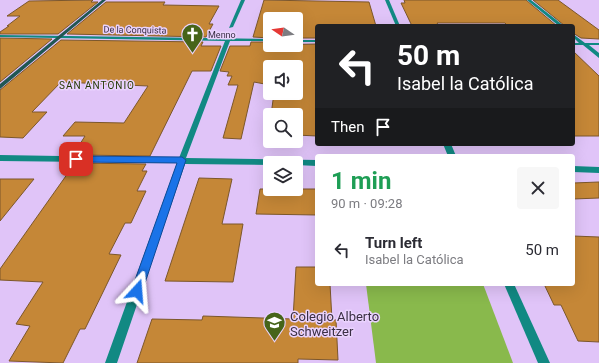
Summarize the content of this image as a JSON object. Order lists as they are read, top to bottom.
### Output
{
  "streets": {
    "street": ["De la Conquista"]
  },
  "districts": ["SAN ANTONIO"],
  "places": {
    "church": ["Menno"],
    "school or university": ["Colegio Alberto Schweitzer"]
  },
  "north": "left",
  "page": {
    "turn": ["50 m", "Isabel la Católica"],
    "then": "Then",
    "heading": ["1 min", "90 m · 09:28"],
    "list": [
      {
        "name": "Turn left",
        "note": "Isabel la Católica",
        "value": "50 m"
      }
    ]
  }
}
